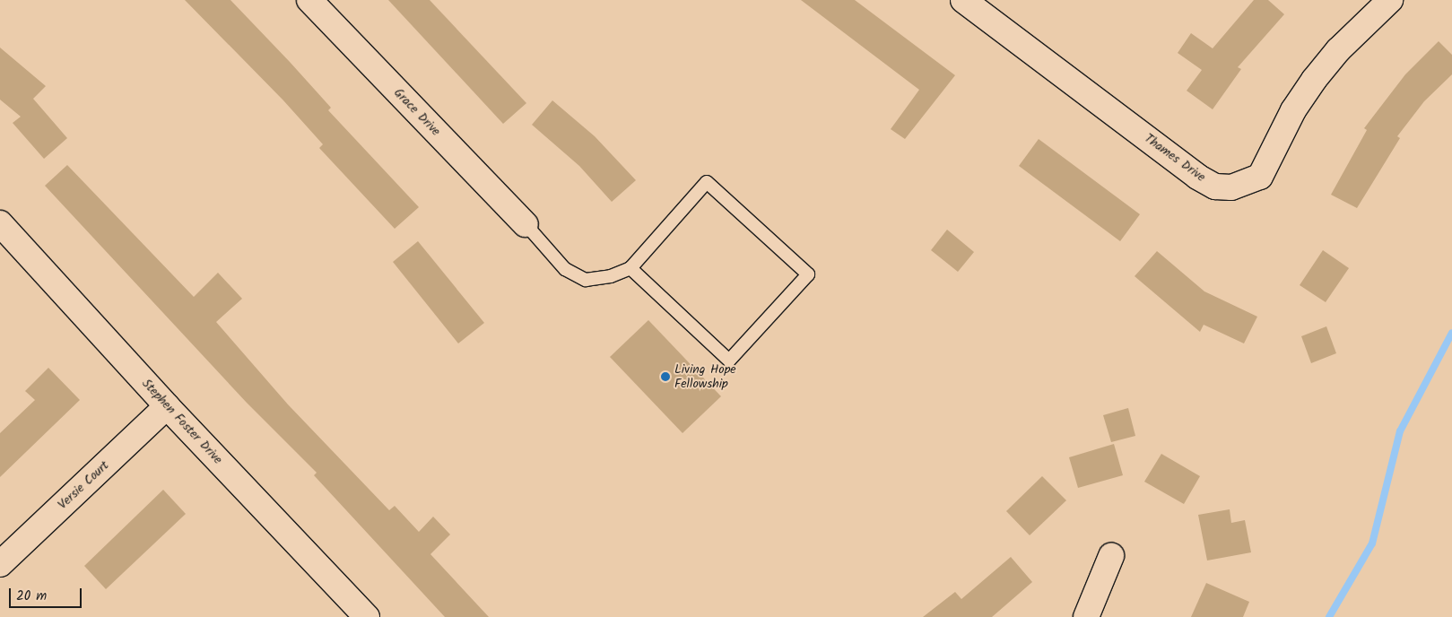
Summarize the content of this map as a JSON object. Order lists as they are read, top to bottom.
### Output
{
  "streets": {
    "street": [
      "Grace Drive",
      "Thames Drive",
      "Stephen Foster Drive",
      "Versie Court"
    ]
  },
  "crossings": [
    ["Stephen Foster Drive", "Versie Court"]
  ],
  "places": ["Living Hope Fellowship"],
  "scale_bar": "20 m"
}
